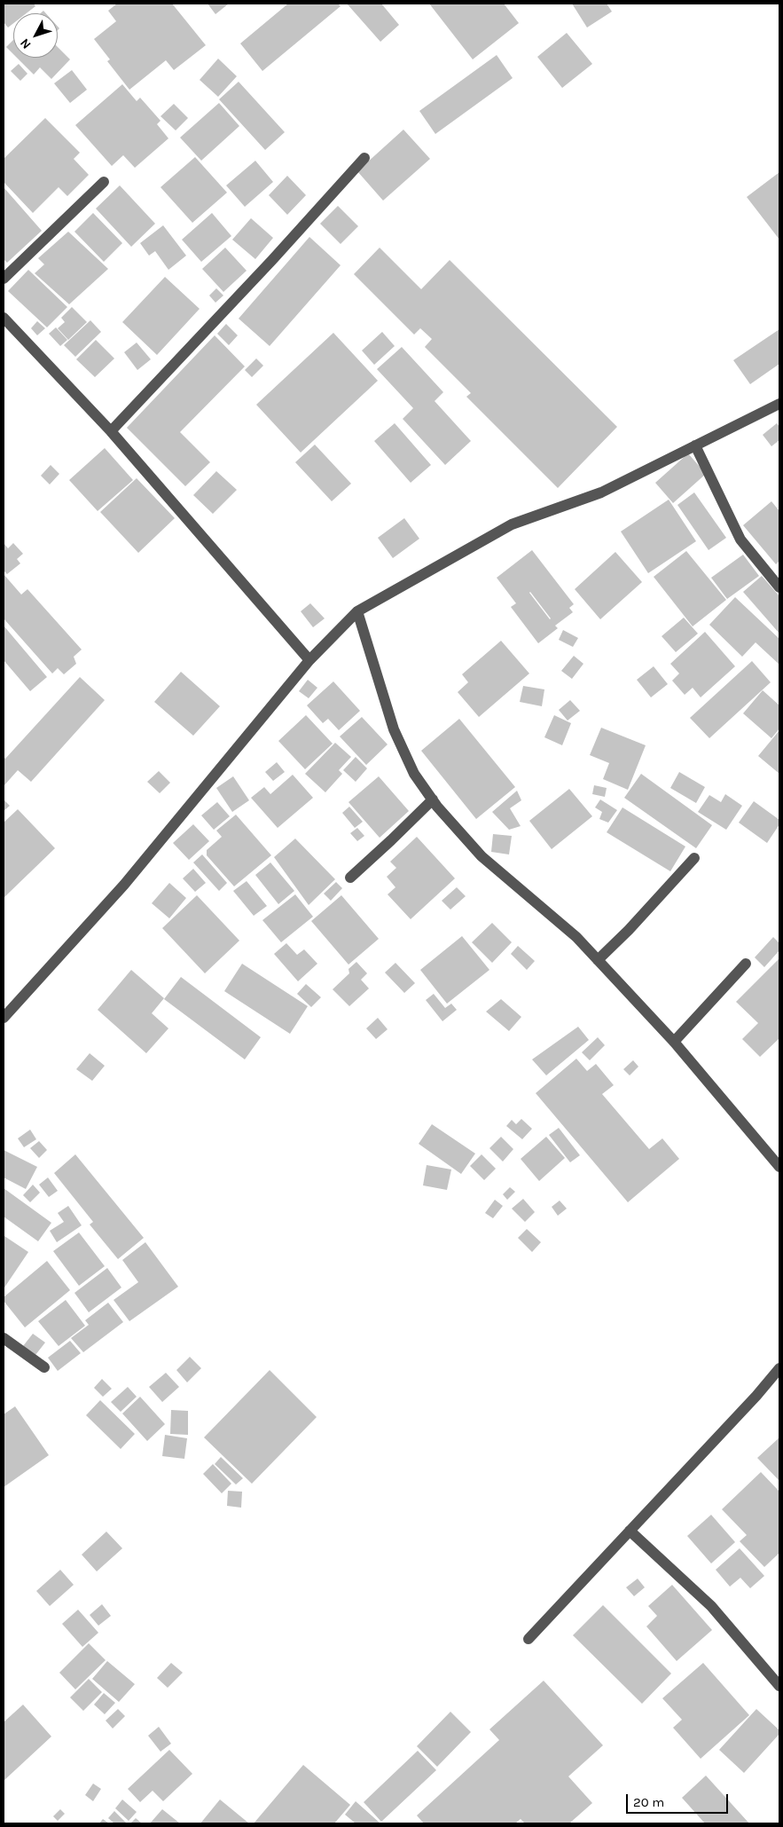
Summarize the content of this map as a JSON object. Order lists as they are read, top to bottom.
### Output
{
  "scale_bar": "20 m",
  "north": "bottom left"
}
